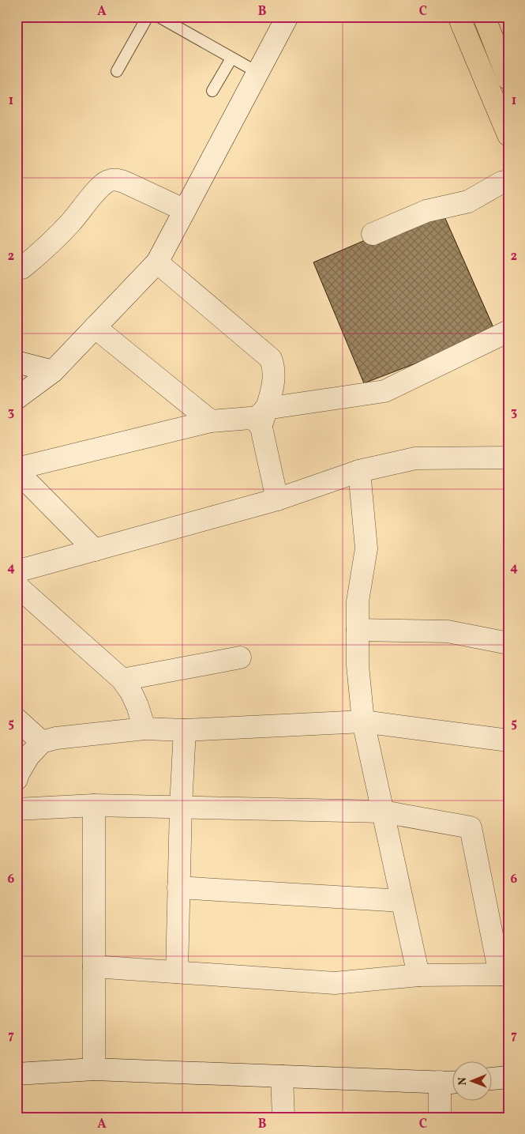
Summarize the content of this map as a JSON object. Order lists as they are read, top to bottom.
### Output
{
  "north": "left",
  "grid": {
    "columns": ["A", "B", "C"],
    "rows": [
      "1",
      "2",
      "3",
      "4",
      "5",
      "6",
      "7"
    ]
  }
}
